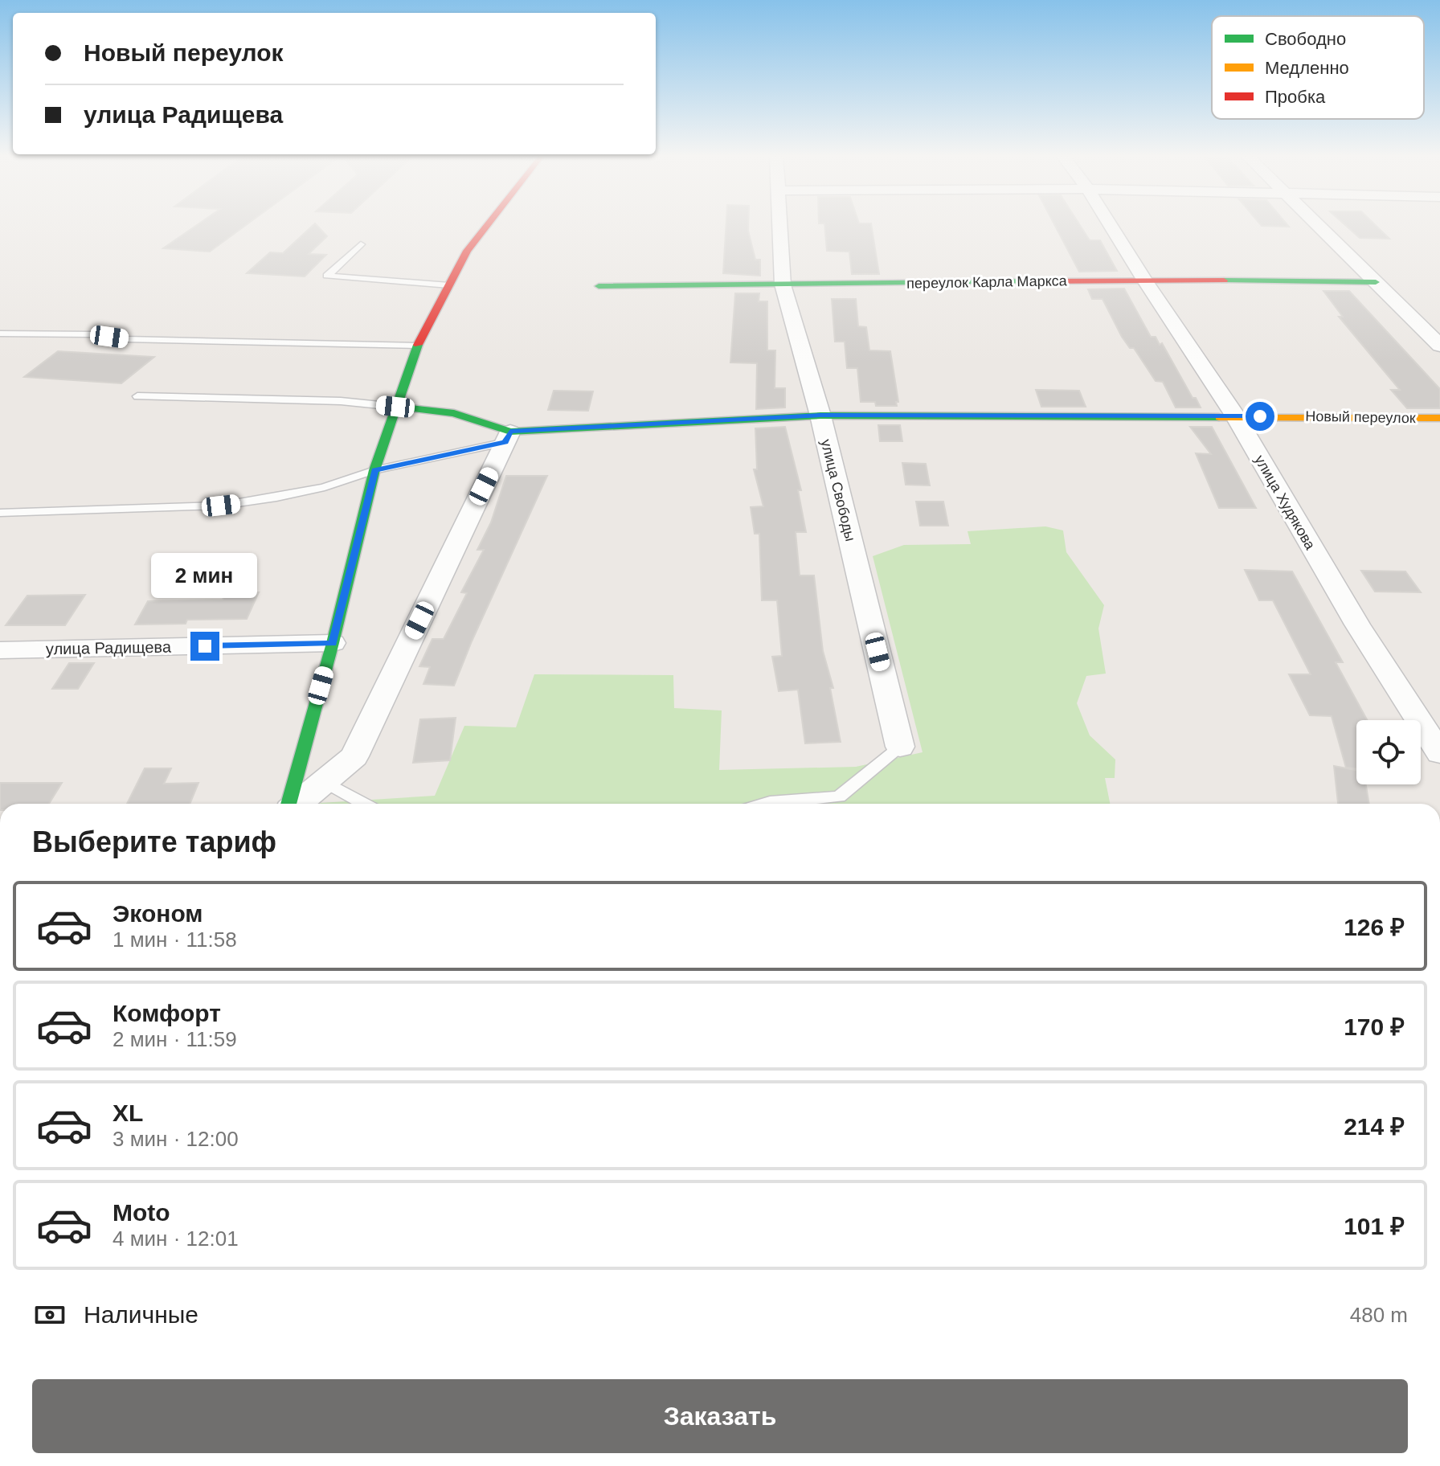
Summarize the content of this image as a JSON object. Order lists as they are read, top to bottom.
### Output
{
  "streets": {
    "street": [
      "переулок Карла Маркса",
      "Новый переулок",
      "улица Свободы",
      "улица Худякова",
      "улица Радищева"
    ]
  },
  "crossings": [
    ["переулок Карла Маркса", "улица Свободы"],
    ["переулок Карла Маркса", "улица Худякова"],
    ["Новый переулок", "улица Свободы"],
    ["Новый переулок", "улица Худякова"]
  ],
  "legend": ["Свободно", "Медленно", "Пробка"],
  "page": {
    "banner": ["Новый переулок", "улица Радищева"],
    "bubble": "2 мин",
    "heading": "Выберите тариф",
    "list": [
      {
        "name": "Эконом",
        "note": "1 мин · 11:58",
        "value": "126 ₽"
      },
      {
        "name": "Комфорт",
        "note": "2 мин · 11:59",
        "value": "170 ₽"
      },
      {
        "name": "XL",
        "note": "3 мин · 12:00",
        "value": "214 ₽"
      },
      {
        "name": "Moto",
        "note": "4 мин · 12:01",
        "value": "101 ₽"
      }
    ],
    "pay": ["Наличные", "480 m"],
    "buttons": "Заказать"
  }
}
